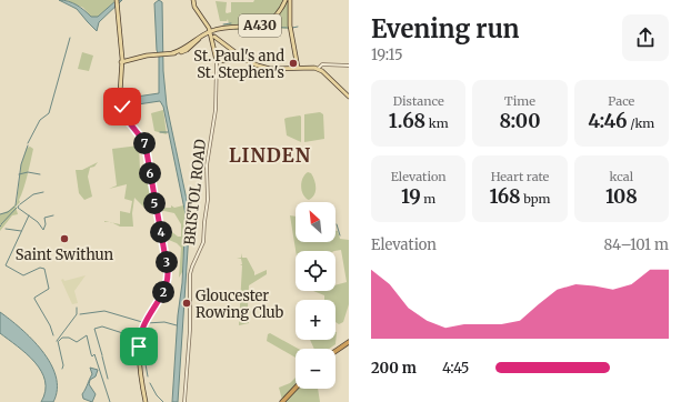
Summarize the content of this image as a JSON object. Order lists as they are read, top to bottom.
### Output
{
  "streets": {
    "main road": ["A430", "BRISTOL ROAD"]
  },
  "crossings": [
    ["A430", "BRISTOL ROAD"]
  ],
  "districts": ["LINDEN"],
  "places": ["St. Paul's and St. Stephen's", "Saint Swithun", "Gloucester Rowing Club"],
  "north": "top left",
  "page": {
    "heading": ["Evening run", "19:15"],
    "stats": [
      ["Distance", "1.68 km"],
      ["Time", "8:00"],
      ["Pace", "4:46 /km"],
      ["Elevation", "19 m"],
      ["Heart rate", "168 bpm"],
      ["kcal", "108"]
    ],
    "pins": [
      "7",
      "6",
      "5",
      "4",
      "3",
      "2"
    ],
    "map_buttons": ["+", "−"],
    "chart": ["Elevation", "84–101 m"],
    "list": [
      {
        "name": "200 m",
        "note": "4:45"
      }
    ]
  }
}
